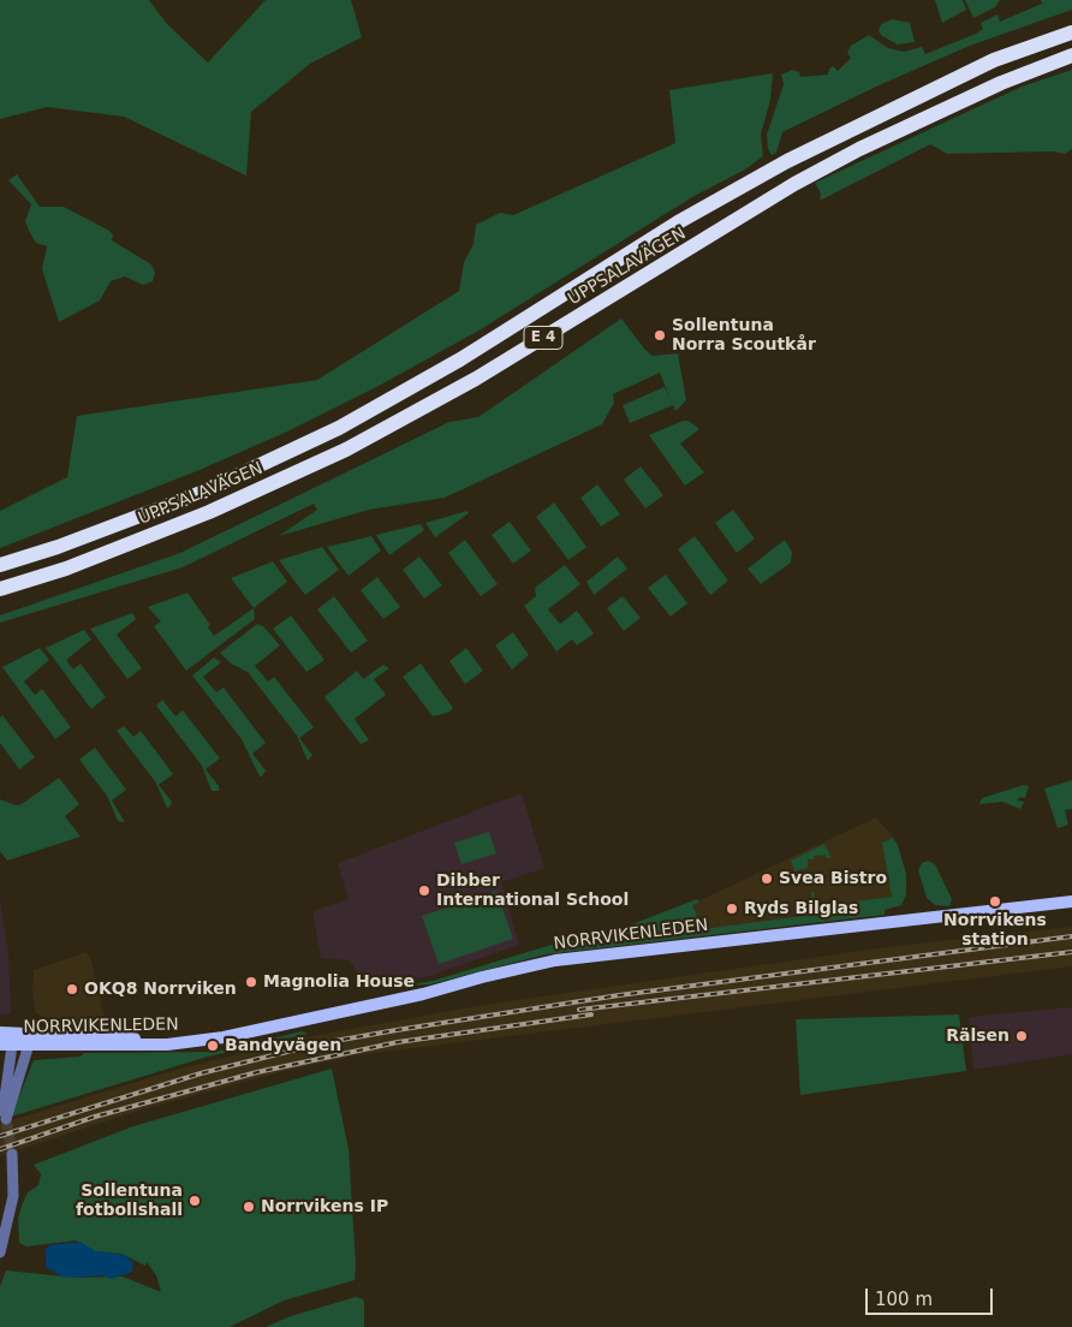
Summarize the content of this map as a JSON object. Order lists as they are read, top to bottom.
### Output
{
  "streets": {
    "highway": ["UPPSALAVÄGEN", "E 4"],
    "main road": ["NORRVIKENLEDEN"]
  },
  "places": [
    "Sollentuna Norra Scoutkår",
    "Svea Bistro",
    "Dibber International School",
    "Norrvikens station",
    "Ryds Bilglas",
    "Magnolia House",
    "OKQ8 Norrviken",
    "Rälsen",
    "Bandyvägen",
    "Sollentuna fotbollshall",
    "Norrvikens IP"
  ],
  "scale_bar": "100 m"
}
